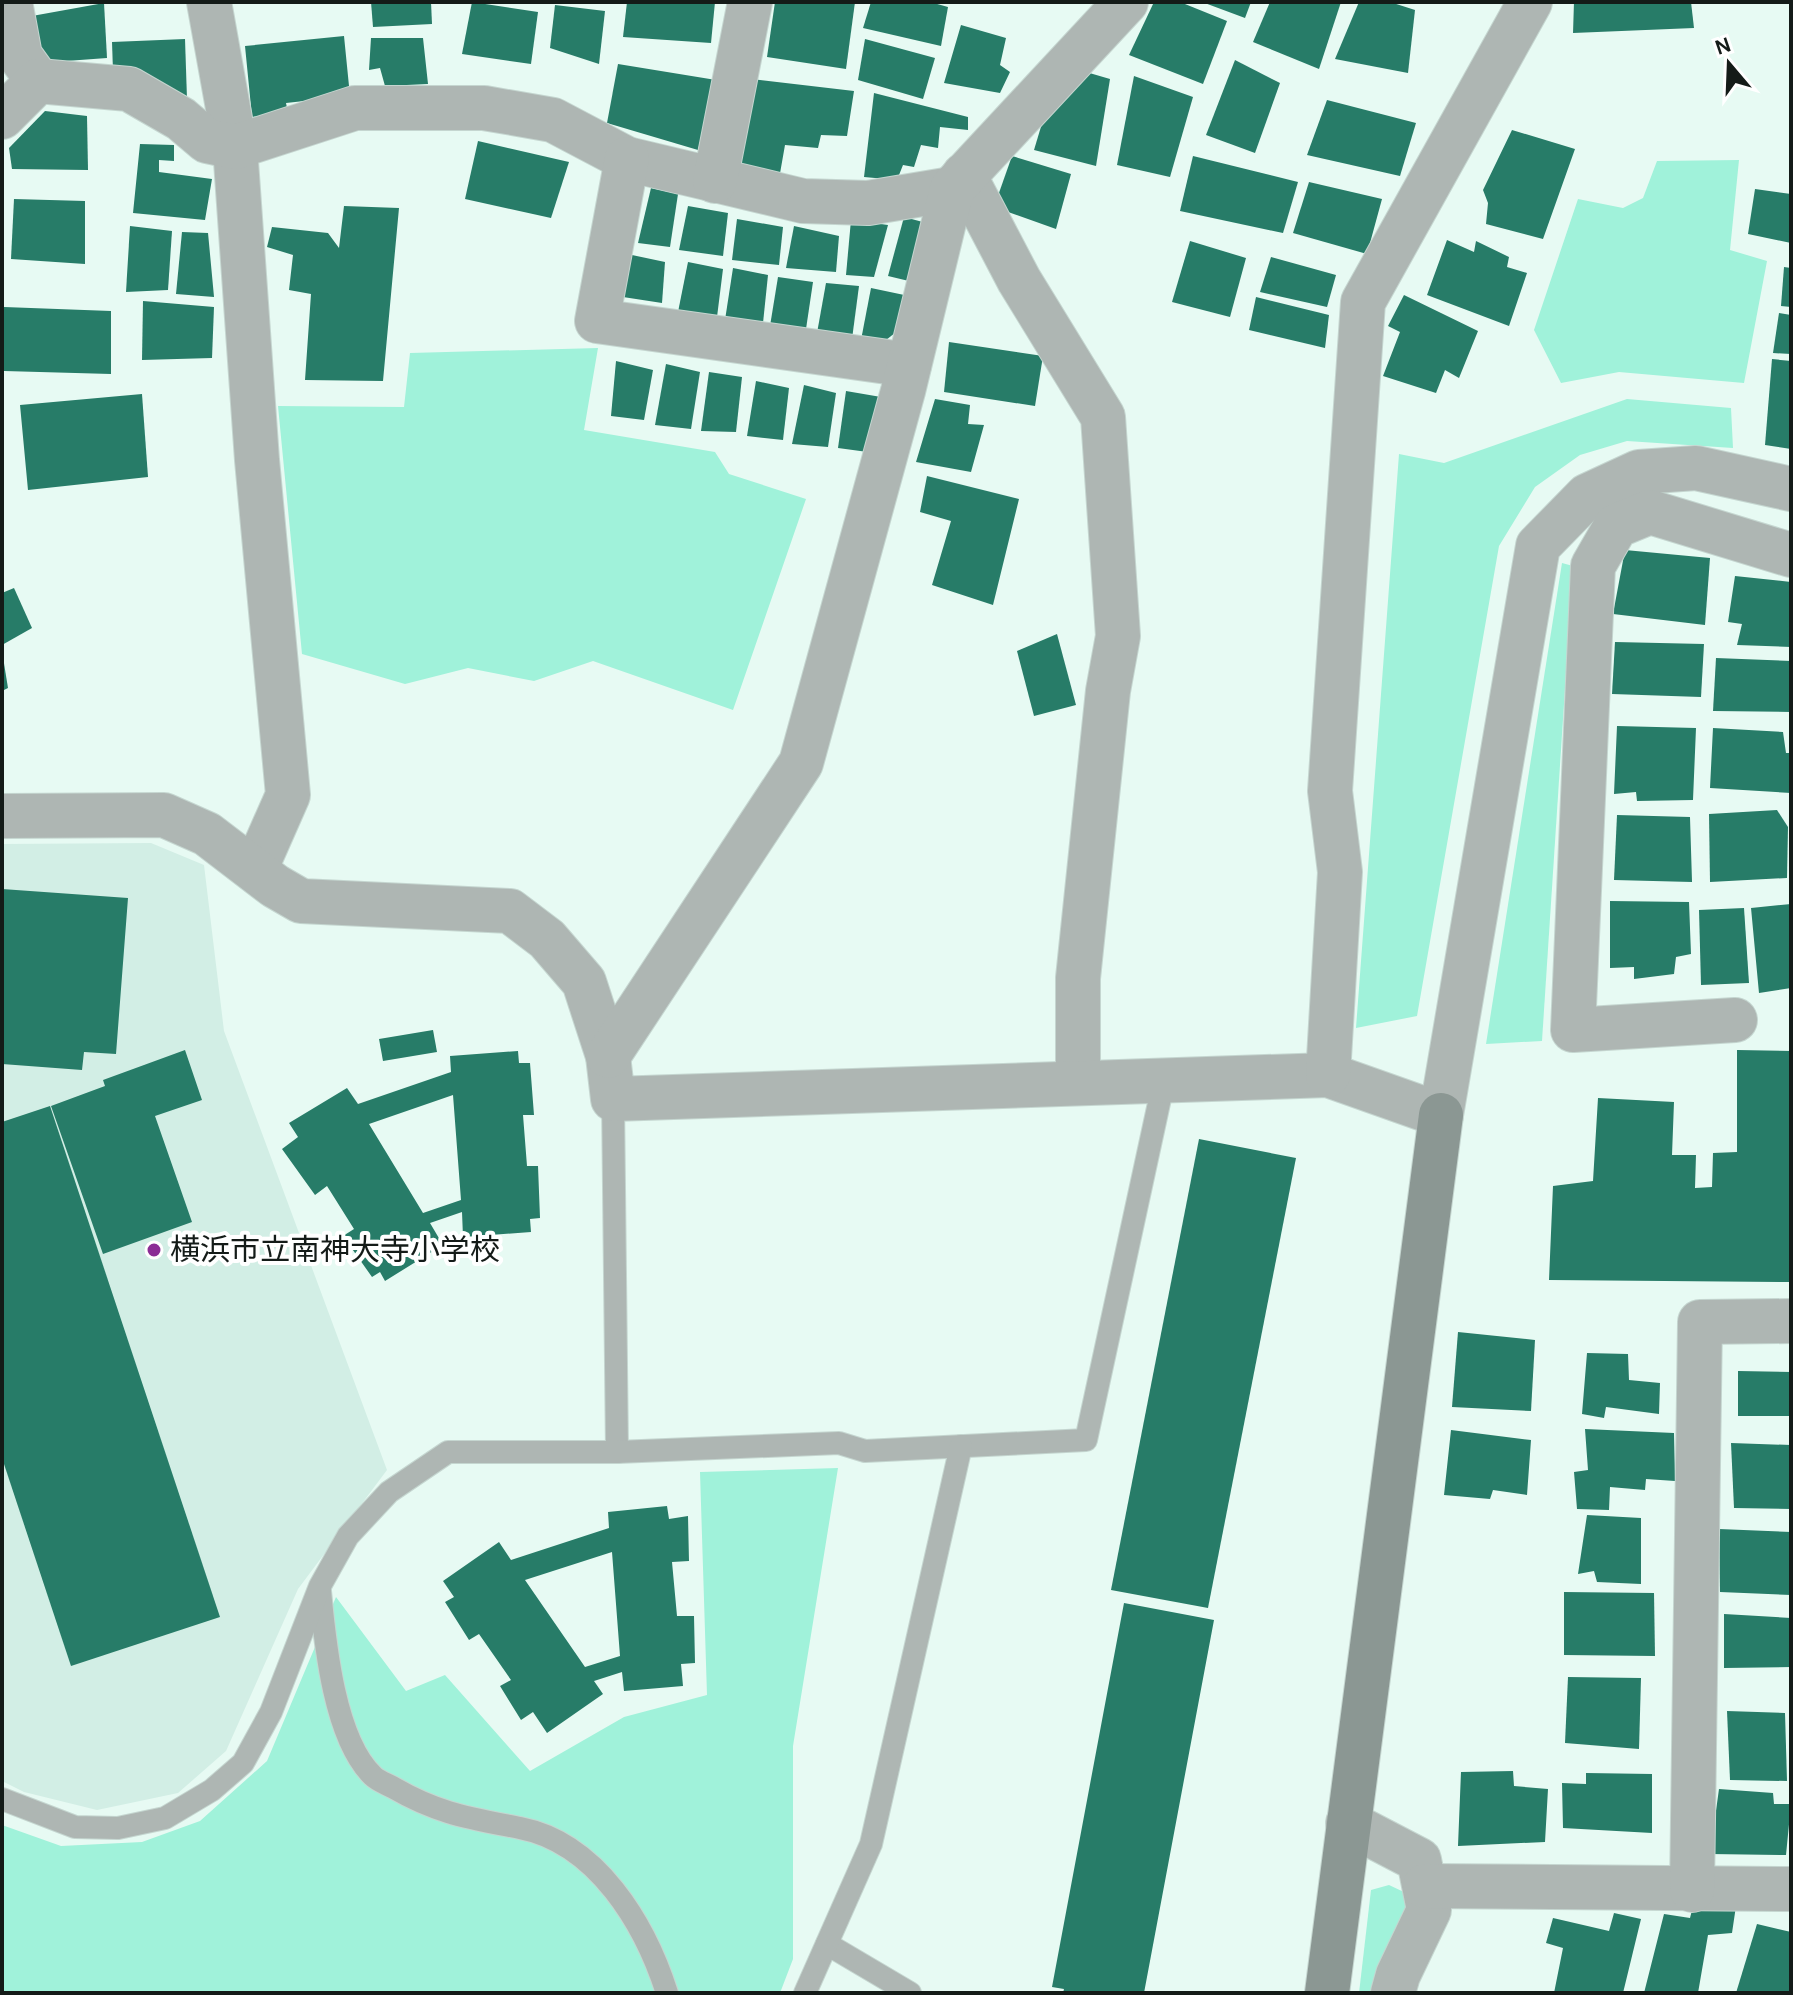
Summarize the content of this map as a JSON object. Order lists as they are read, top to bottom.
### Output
{
  "places": ["横浜市立南神大寺小学校"],
  "north": "top"
}
